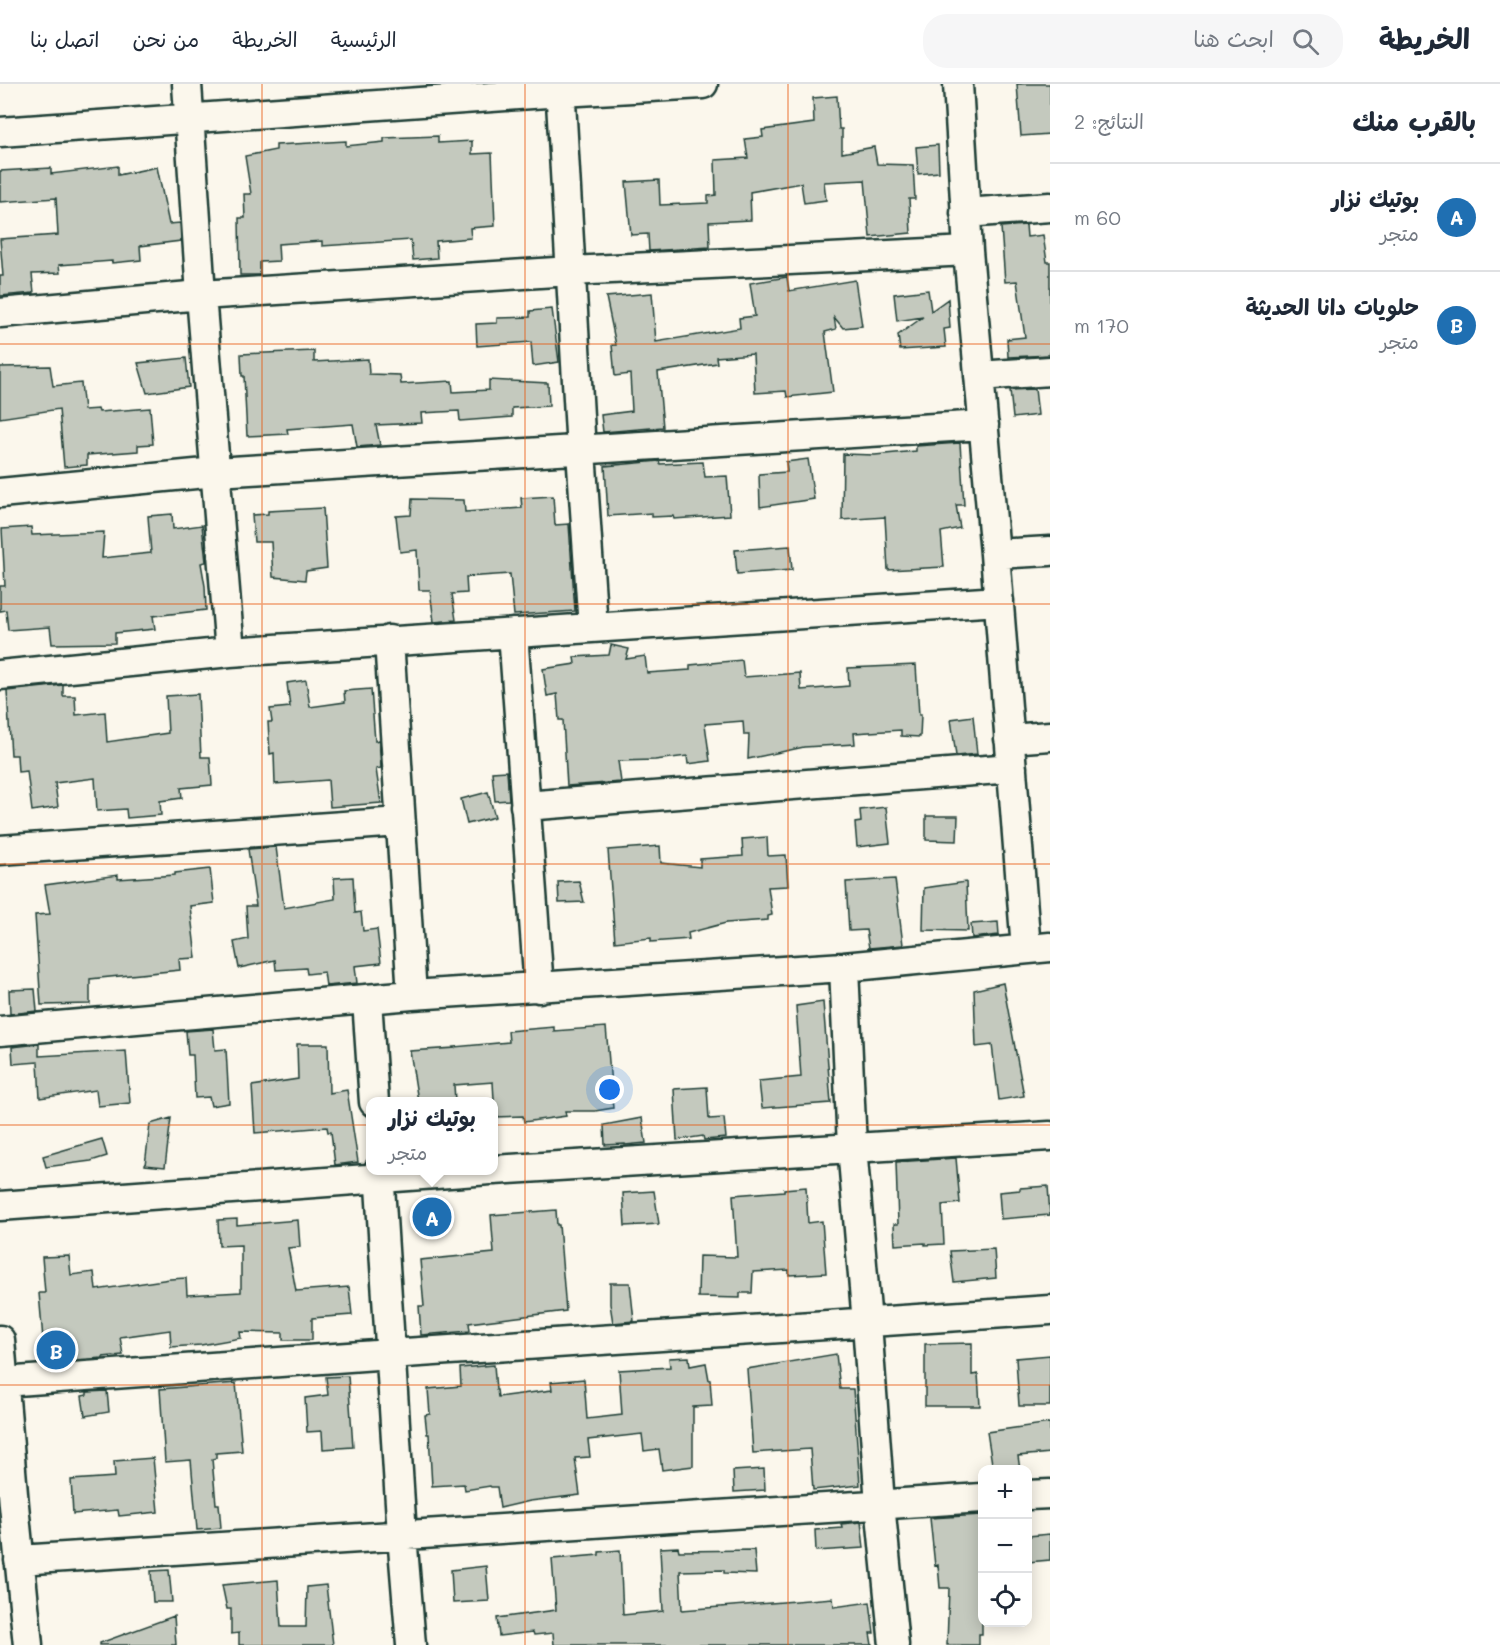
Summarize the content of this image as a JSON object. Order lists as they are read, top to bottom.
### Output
{
  "page": {
    "header": "الخريطة",
    "search": "ابحث هنا",
    "nav": [
      "الرئيسية",
      "الخريطة",
      "من نحن",
      "اتصل بنا"
    ],
    "heading": ["بالقرب منك", "النتائج: 2"],
    "list": [
      {
        "mark": "A",
        "name": "بوتيك نزار",
        "note": "متجر",
        "value": "60 m"
      },
      {
        "mark": "B",
        "name": "حلويات دانا الحديثة",
        "note": "متجر",
        "value": "170 m"
      }
    ],
    "popup": ["بوتيك نزار", "متجر"],
    "pins": ["A", "B"],
    "map_buttons": ["+", "−"]
  }
}
